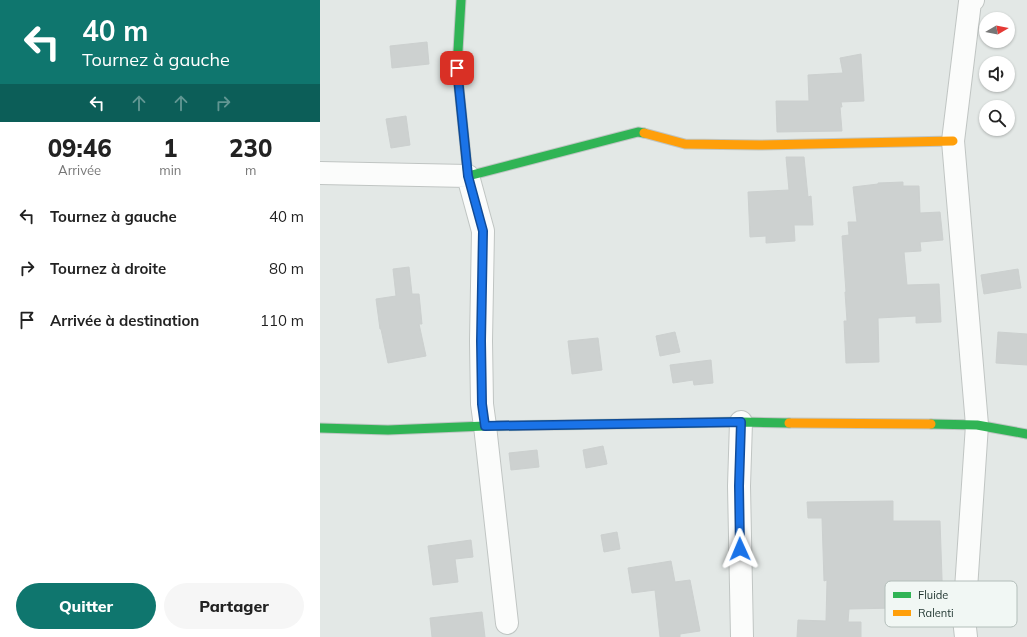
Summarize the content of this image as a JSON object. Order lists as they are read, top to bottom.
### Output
{
  "legend": ["Fluide", "Ralenti"],
  "north": "right",
  "page": {
    "turn": ["40 m", "Tournez à gauche"],
    "eta": [
      "09:46",
      "Arrivée",
      "1",
      "min",
      "230",
      "m"
    ],
    "list": [
      {
        "name": "Tournez à gauche",
        "value": "40 m"
      },
      {
        "name": "Tournez à droite",
        "value": "80 m"
      },
      {
        "name": "Arrivée à destination",
        "value": "110 m"
      }
    ],
    "buttons": ["Quitter", "Partager"]
  }
}
